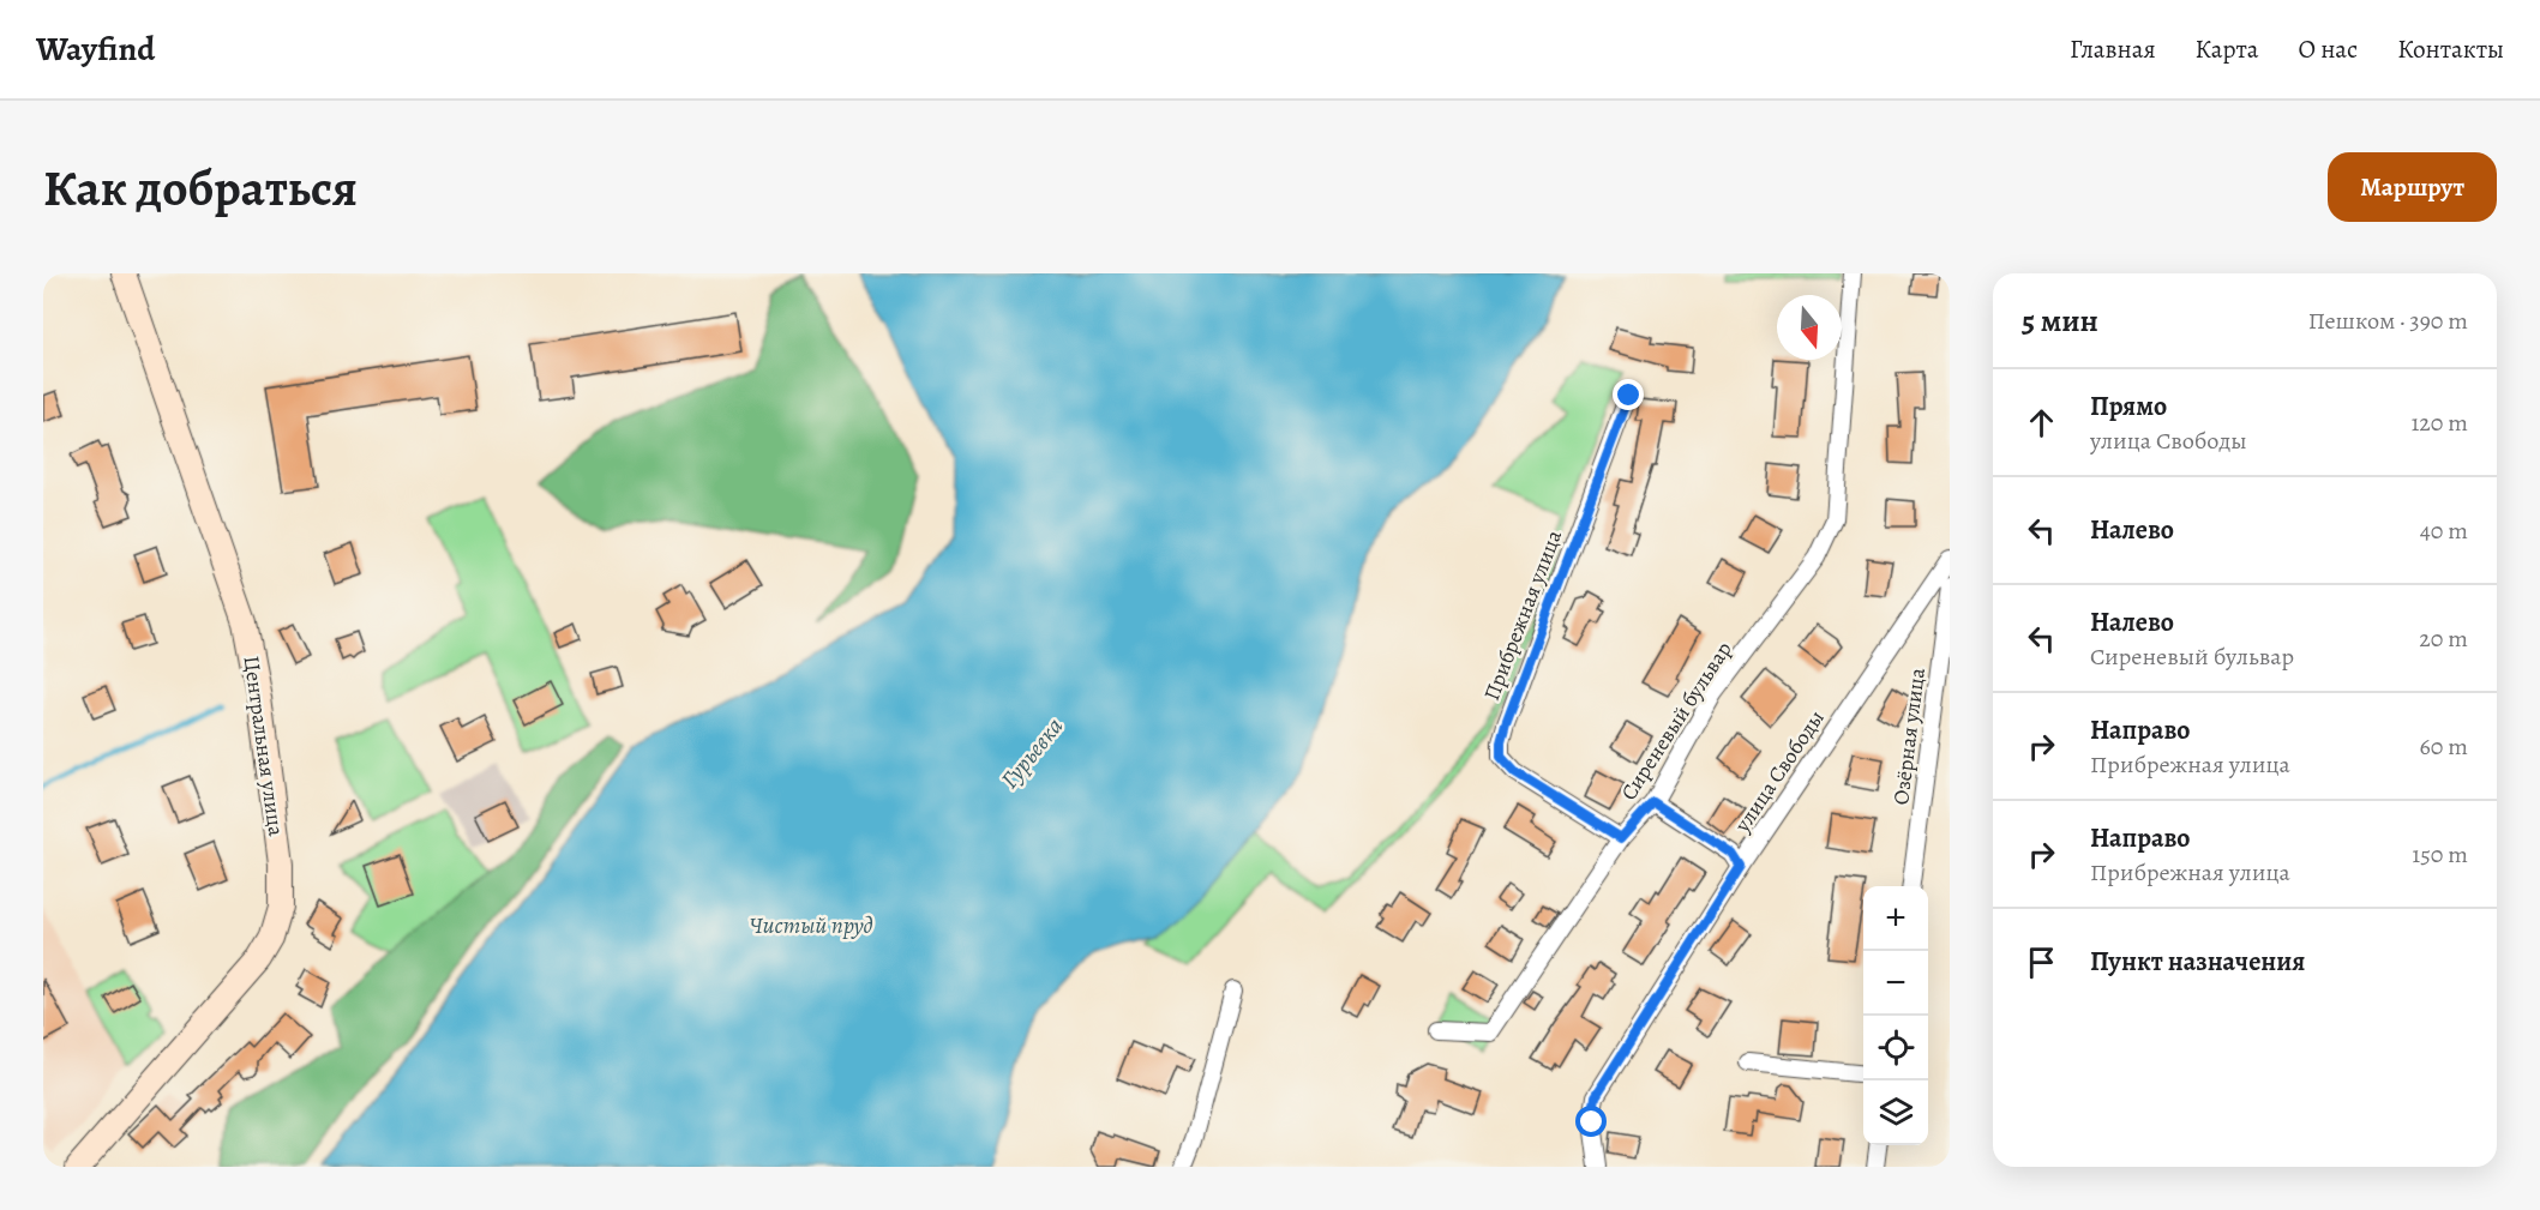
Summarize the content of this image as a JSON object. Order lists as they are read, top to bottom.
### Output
{
  "streets": {
    "main road": ["Центральная улица"],
    "street": [
      "Прибрежная улица",
      "Сиреневый бульвар",
      "Озёрная улица",
      "улица Свободы"
    ]
  },
  "crossings": [
    ["Прибрежная улица", "Сиреневый бульвар"]
  ],
  "water": ["Гурьевка", "Чистый пруд"],
  "north": "bottom",
  "page": {
    "header": "Wayfind",
    "nav": [
      "Главная",
      "Карта",
      "О нас",
      "Контакты"
    ],
    "buttons": "Маршрут",
    "title": "Как добраться",
    "heading": ["5 мин", "Пешком · 390 m"],
    "list": [
      ["Прямо", "улица Свободы", "120 m"],
      ["Налево", "40 m"],
      ["Налево", "Сиреневый бульвар", "20 m"],
      ["Направо", "Прибрежная улица", "60 m"],
      ["Направо", "Прибрежная улица", "150 m"],
      "Пункт назначения"
    ],
    "map_buttons": ["+", "−"]
  }
}
